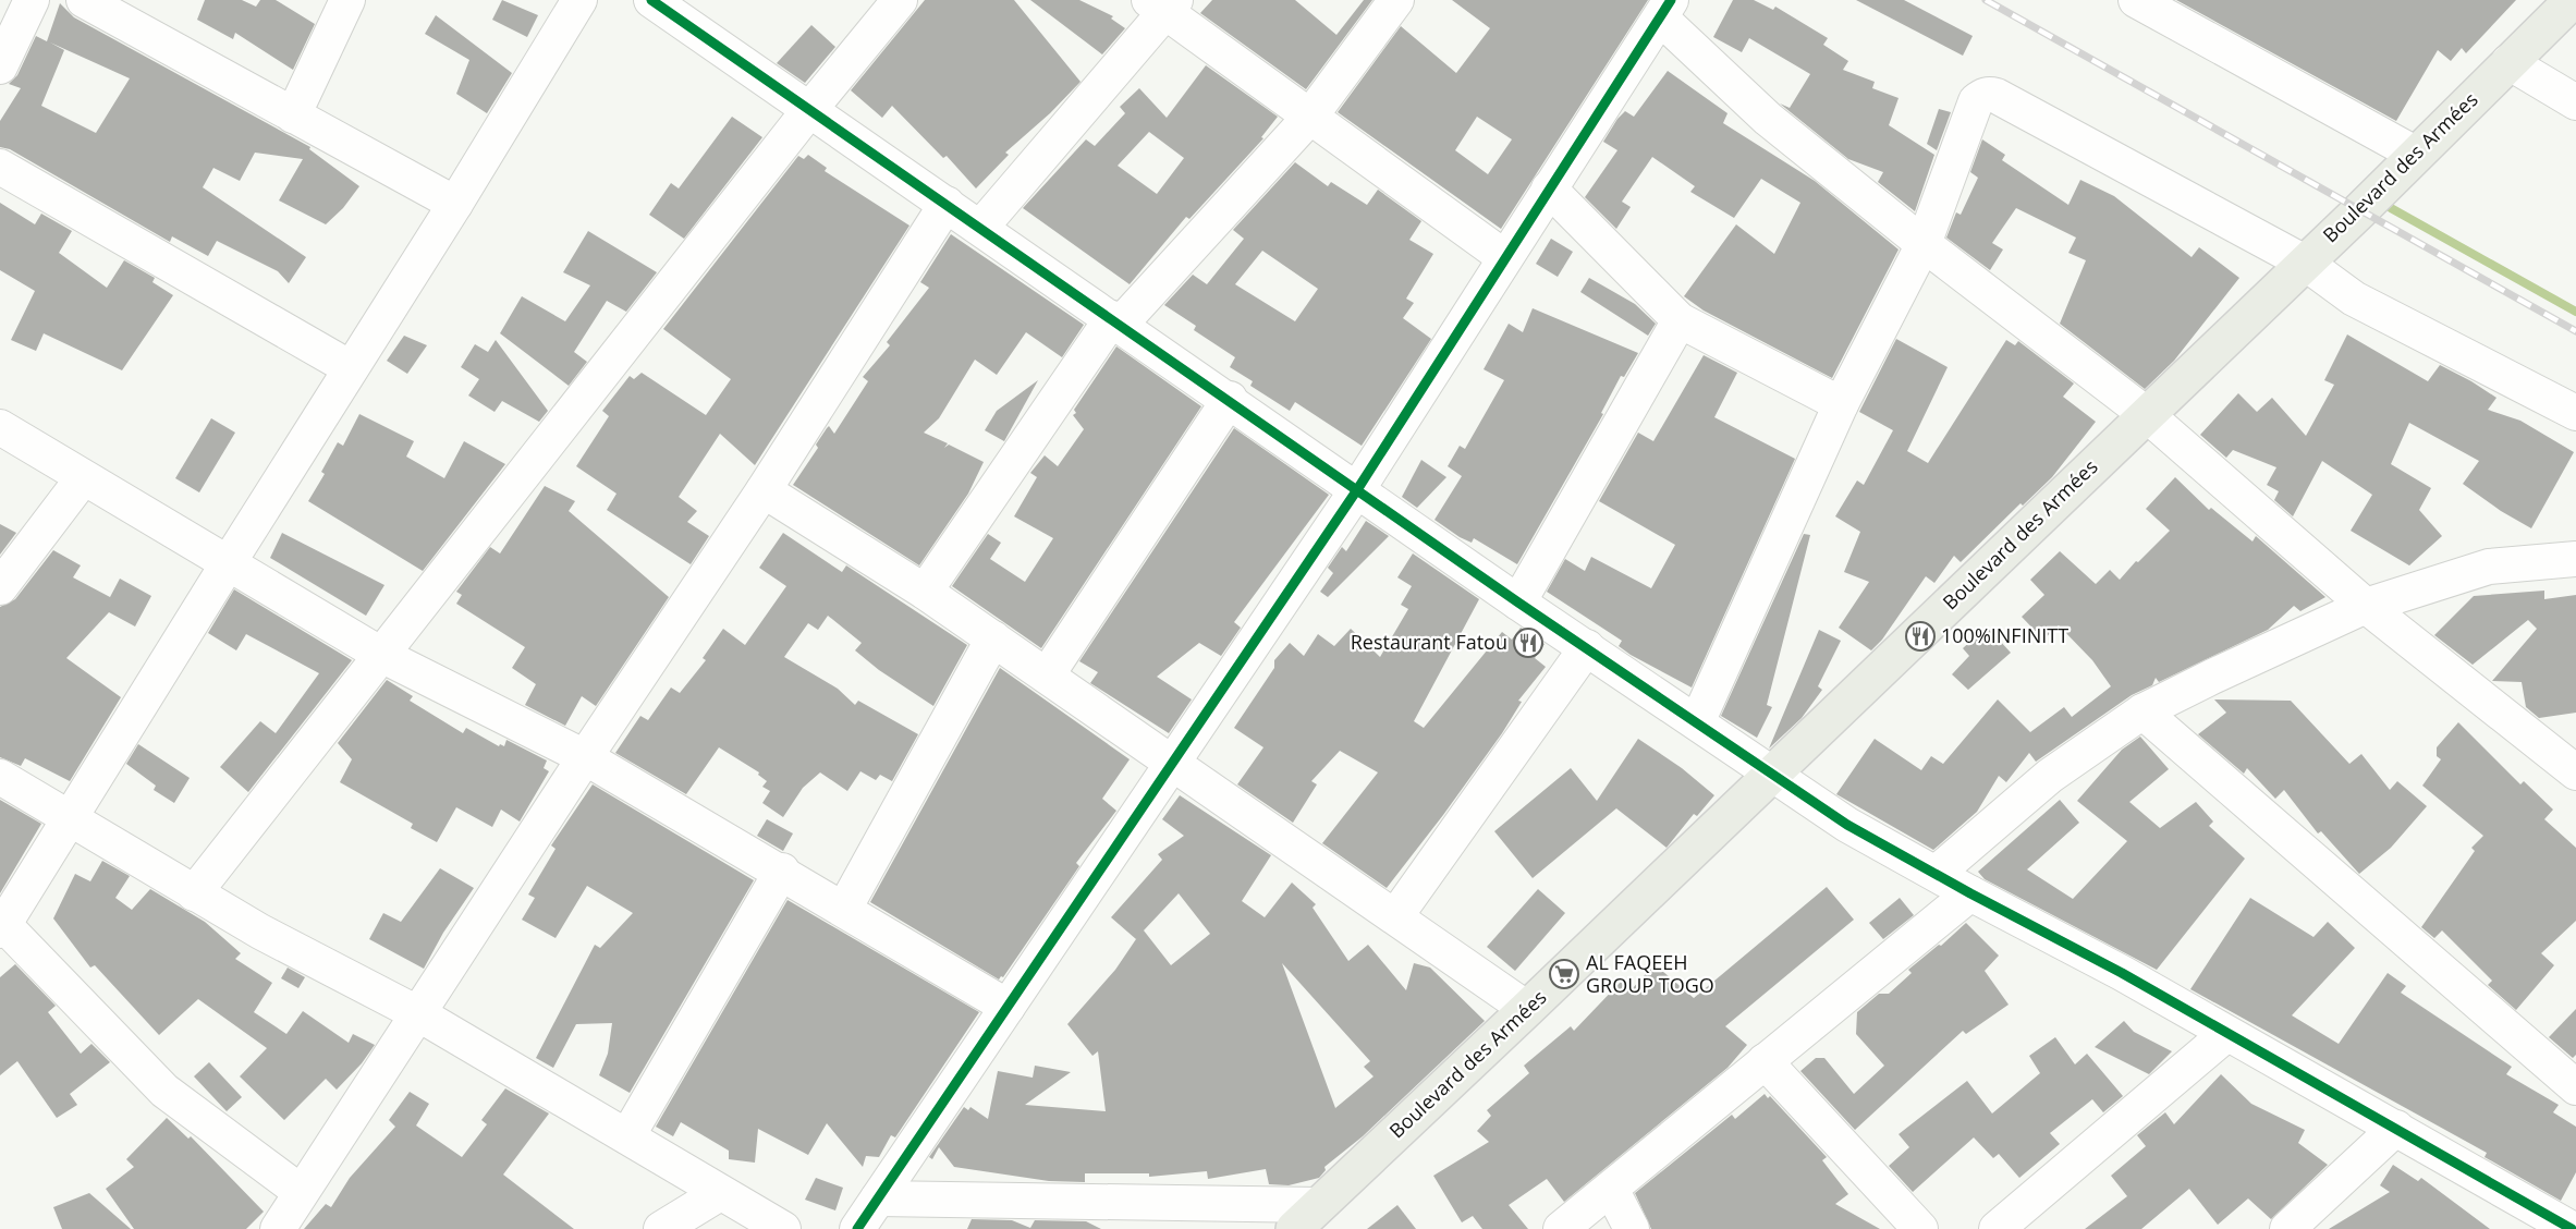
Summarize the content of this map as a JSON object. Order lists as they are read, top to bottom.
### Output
{
  "streets": {
    "main road": ["Boulevard des Armées"]
  },
  "places": {
    "restaurant": ["100%INFINITT", "Restaurant Fatou"],
    "supermarket": ["AL FAQEEH GROUP TOGO"]
  }
}
